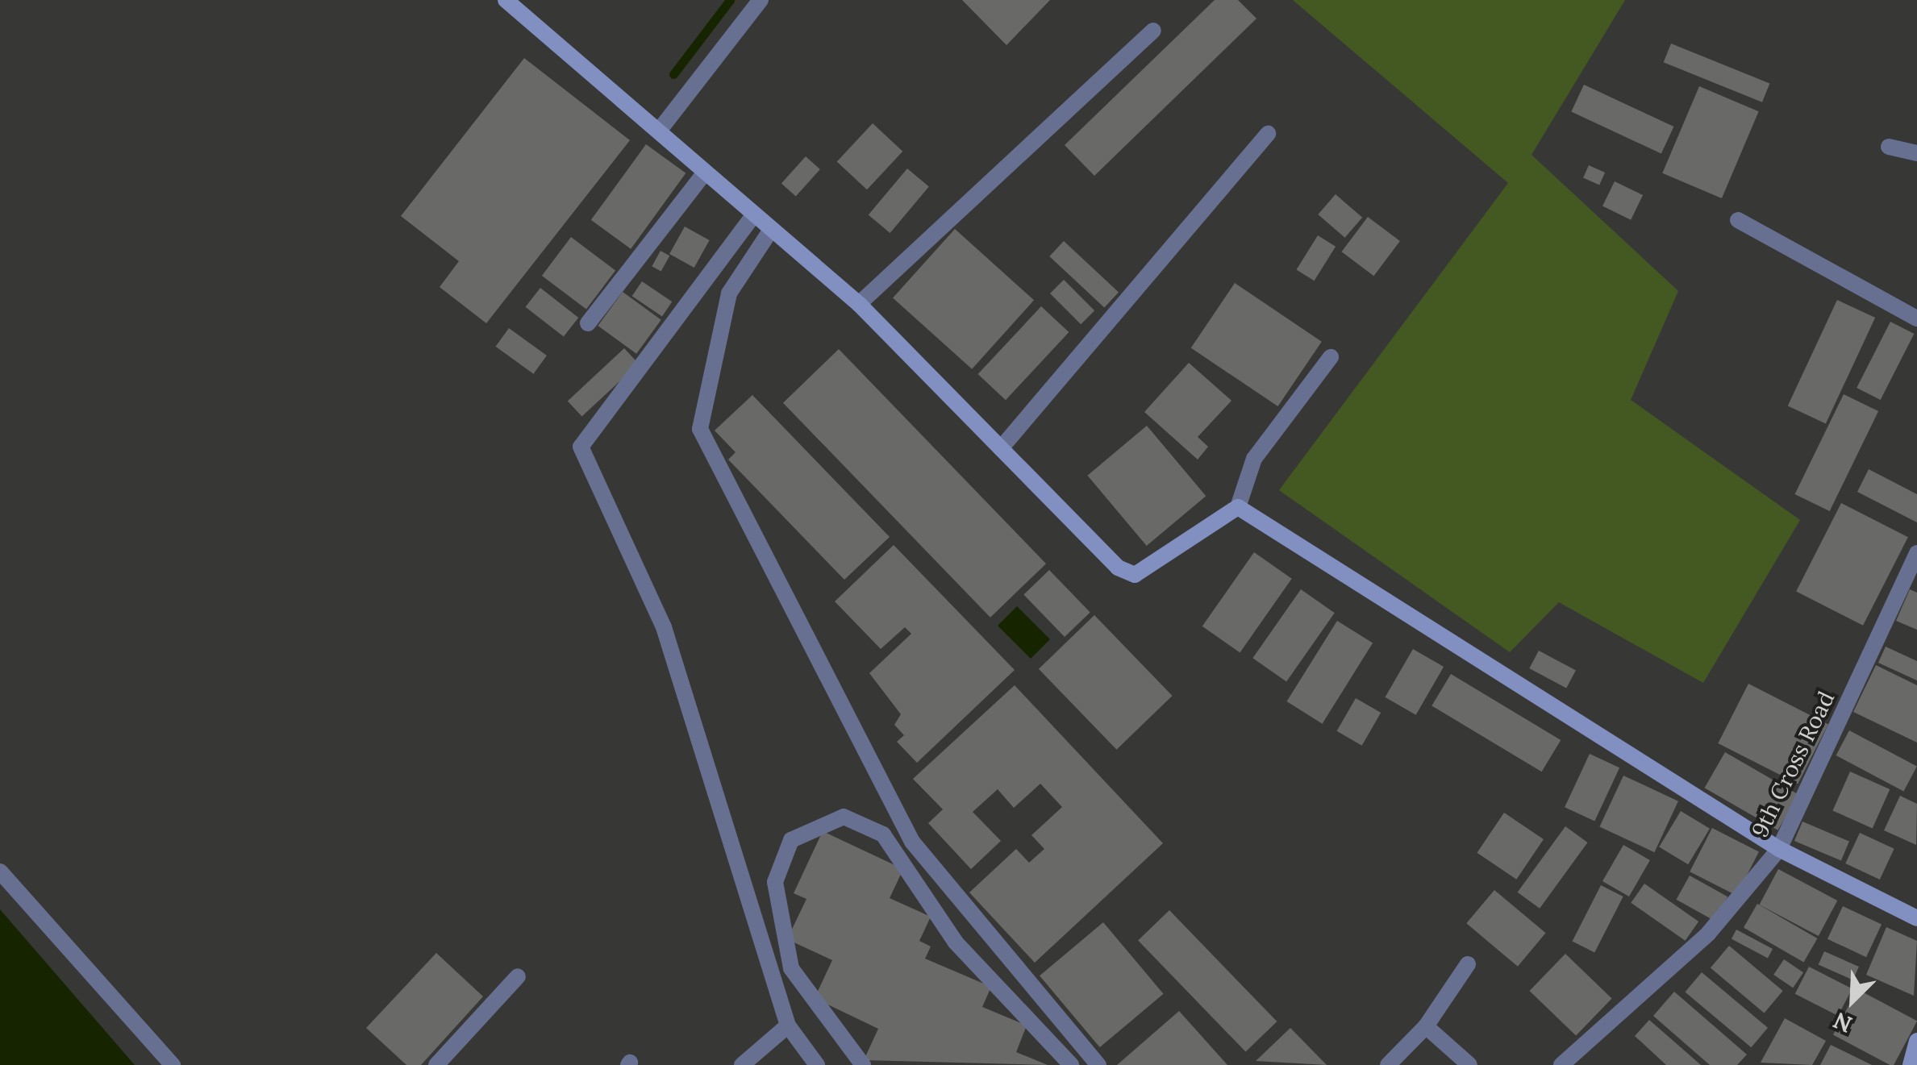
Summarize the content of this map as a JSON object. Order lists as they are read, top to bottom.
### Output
{
  "streets": {
    "street": ["9th Cross Road"]
  },
  "north": "bottom left"
}
